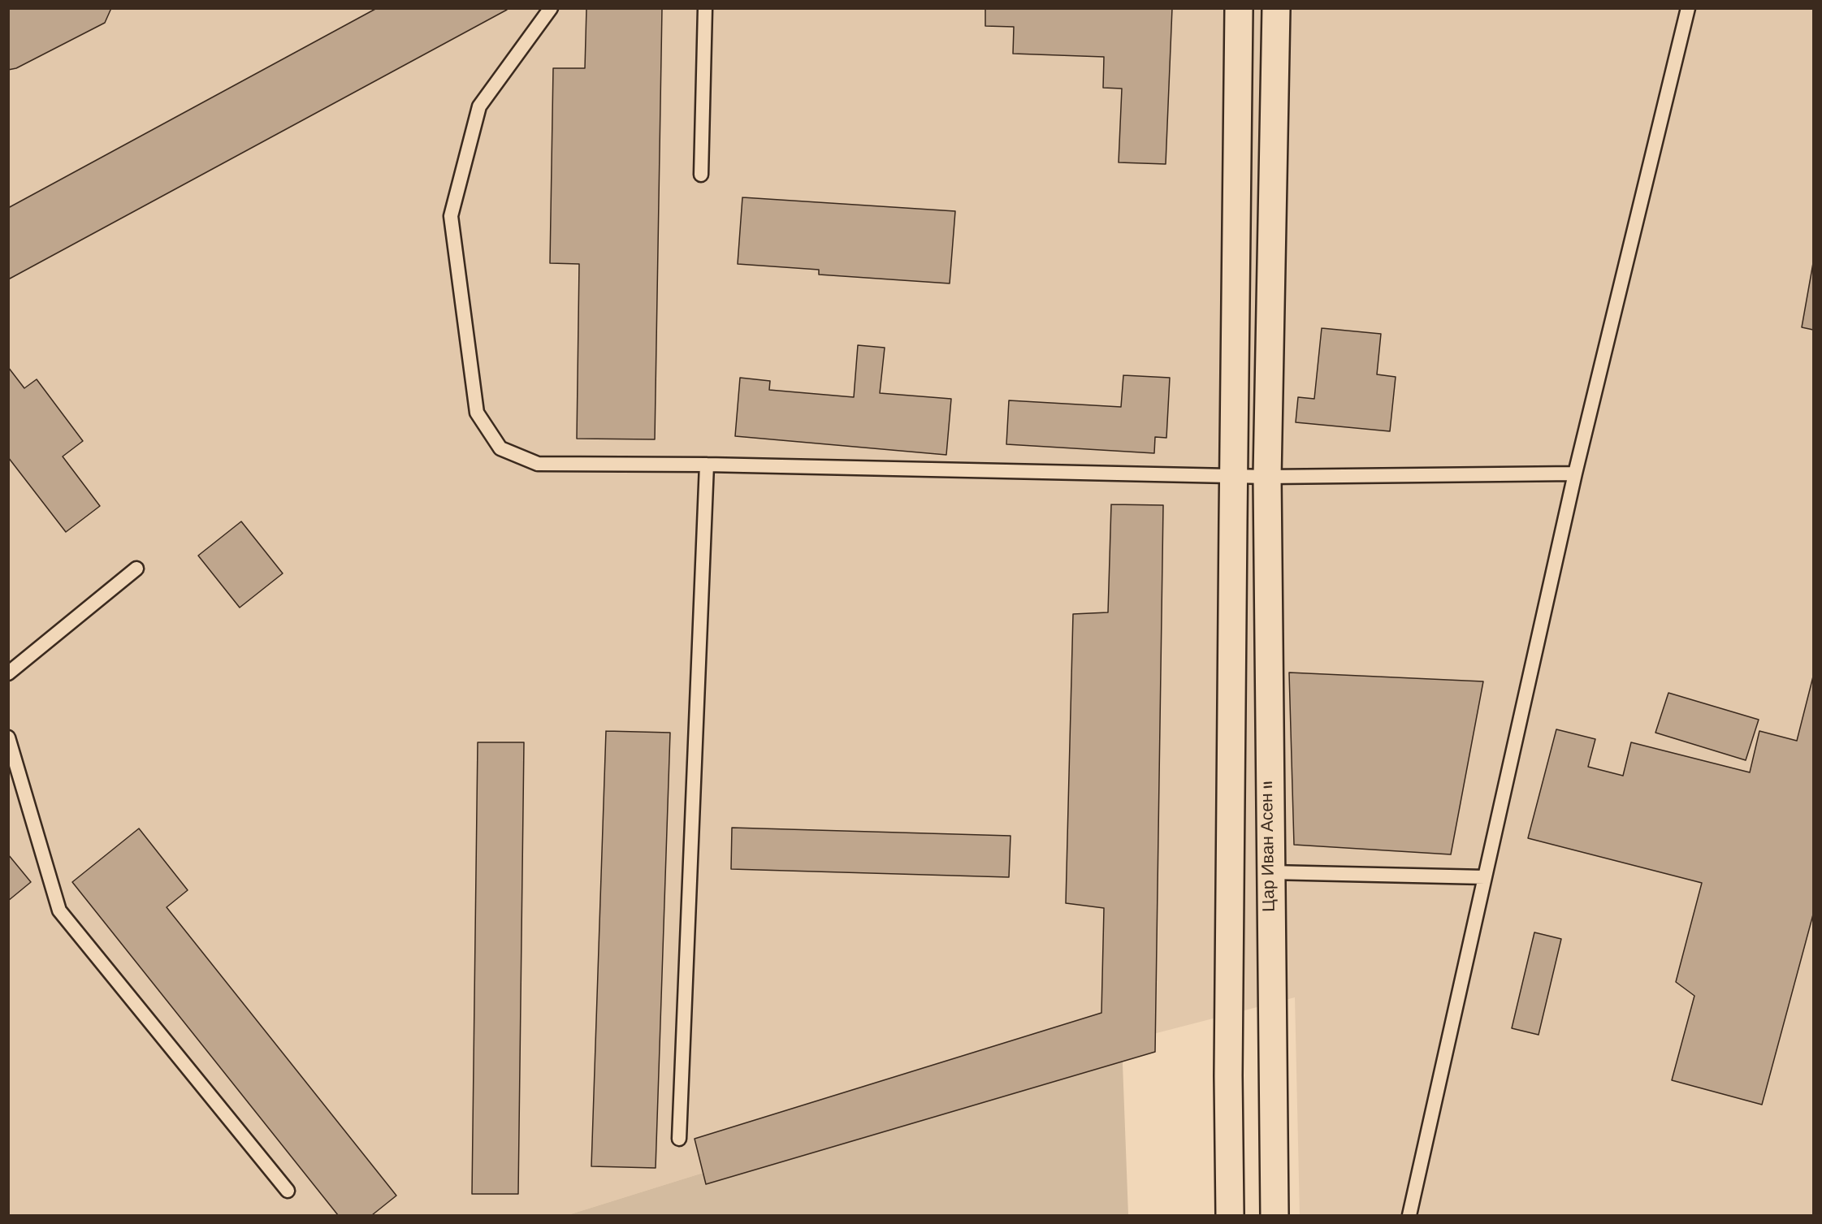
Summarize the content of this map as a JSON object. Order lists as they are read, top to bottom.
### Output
{
  "streets": {
    "street": ["Цар Иван Асен II"]
  }
}
